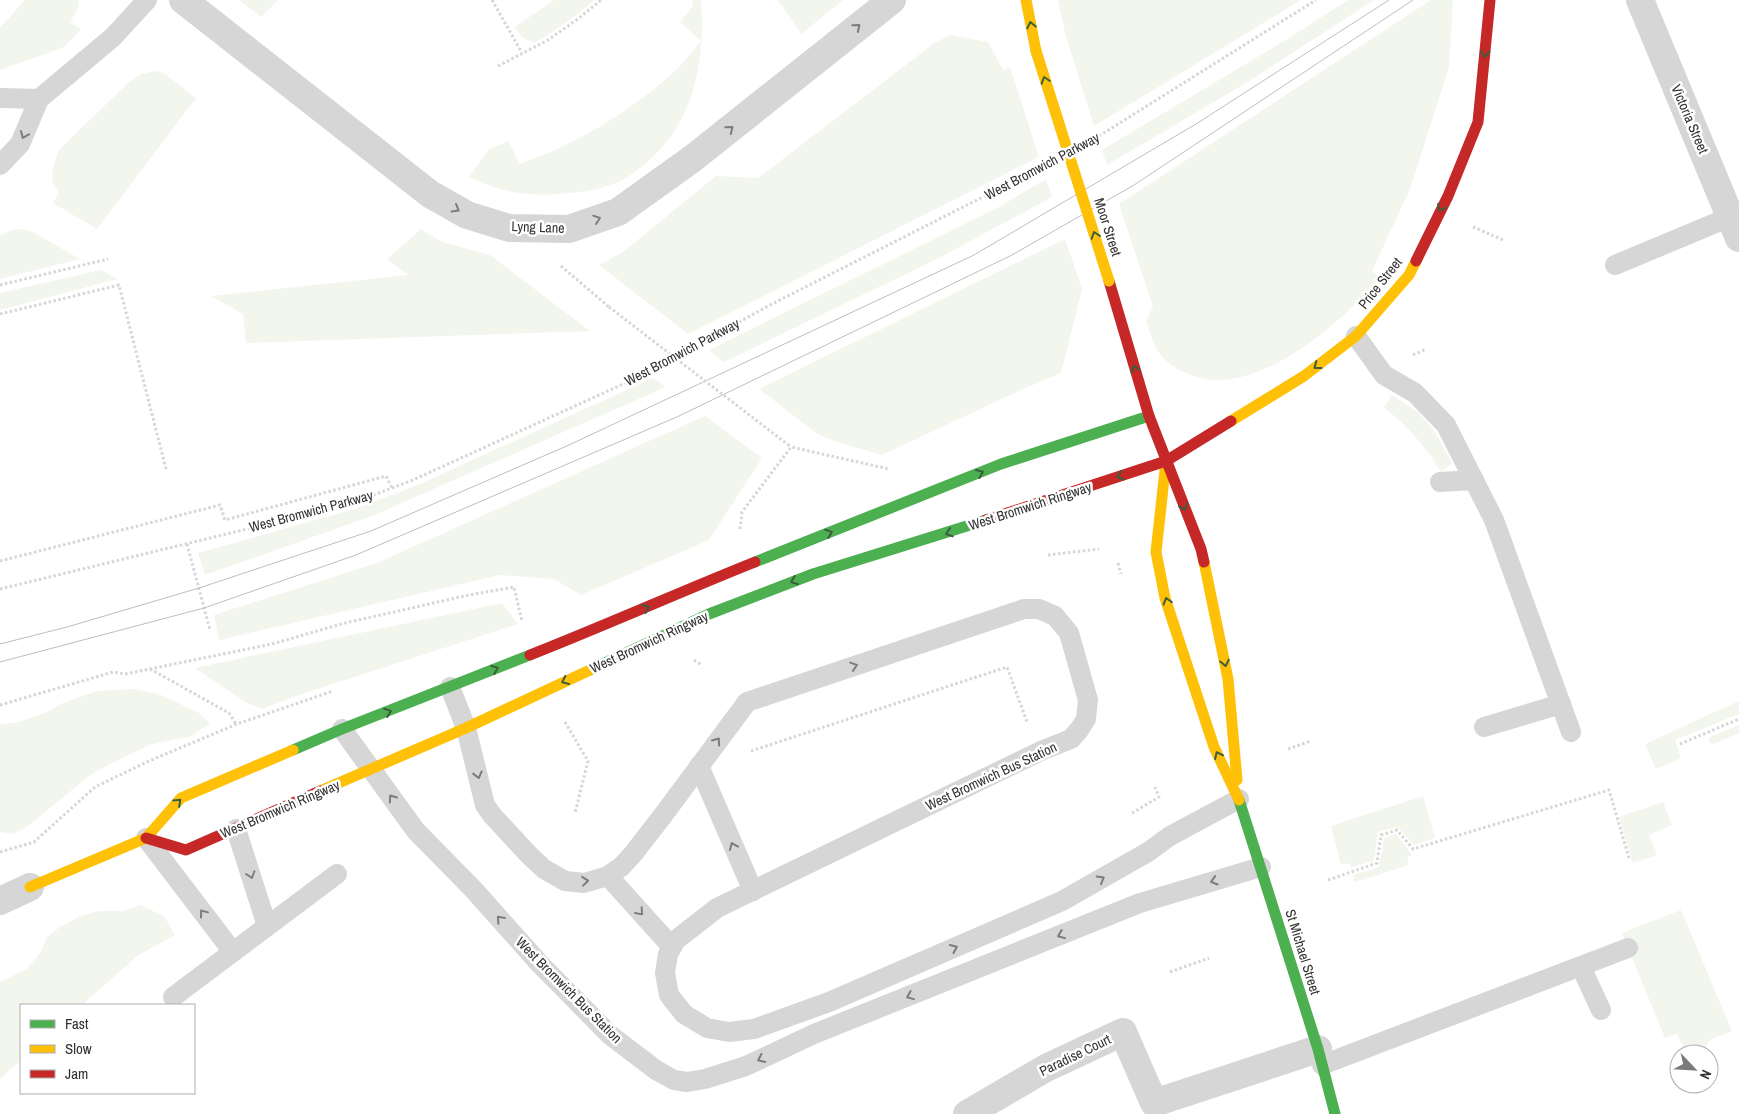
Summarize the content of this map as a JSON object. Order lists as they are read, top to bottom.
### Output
{
  "streets": {
    "street": [
      "Victoria Street",
      "Lyng Lane",
      "Moor Street",
      "Price Street",
      "West Bromwich Ringway",
      "St Michael Street",
      "Paradise Court"
    ],
    "lane": ["West Bromwich Bus Station"],
    "path": ["West Bromwich Parkway"]
  },
  "crossings": [
    ["Moor Street", "Price Street"],
    ["Moor Street", "West Bromwich Ringway"],
    ["Moor Street", "West Bromwich Bus Station"],
    ["Moor Street", "St Michael Street"],
    ["Price Street", "West Bromwich Ringway"],
    ["West Bromwich Ringway", "West Bromwich Bus Station"],
    ["West Bromwich Bus Station", "St Michael Street"],
    ["St Michael Street", "Paradise Court"]
  ],
  "one_way": ["Lyng Lane", "Price Street"],
  "legend": ["Fast", "Slow", "Jam"],
  "north": "bottom right"
}
